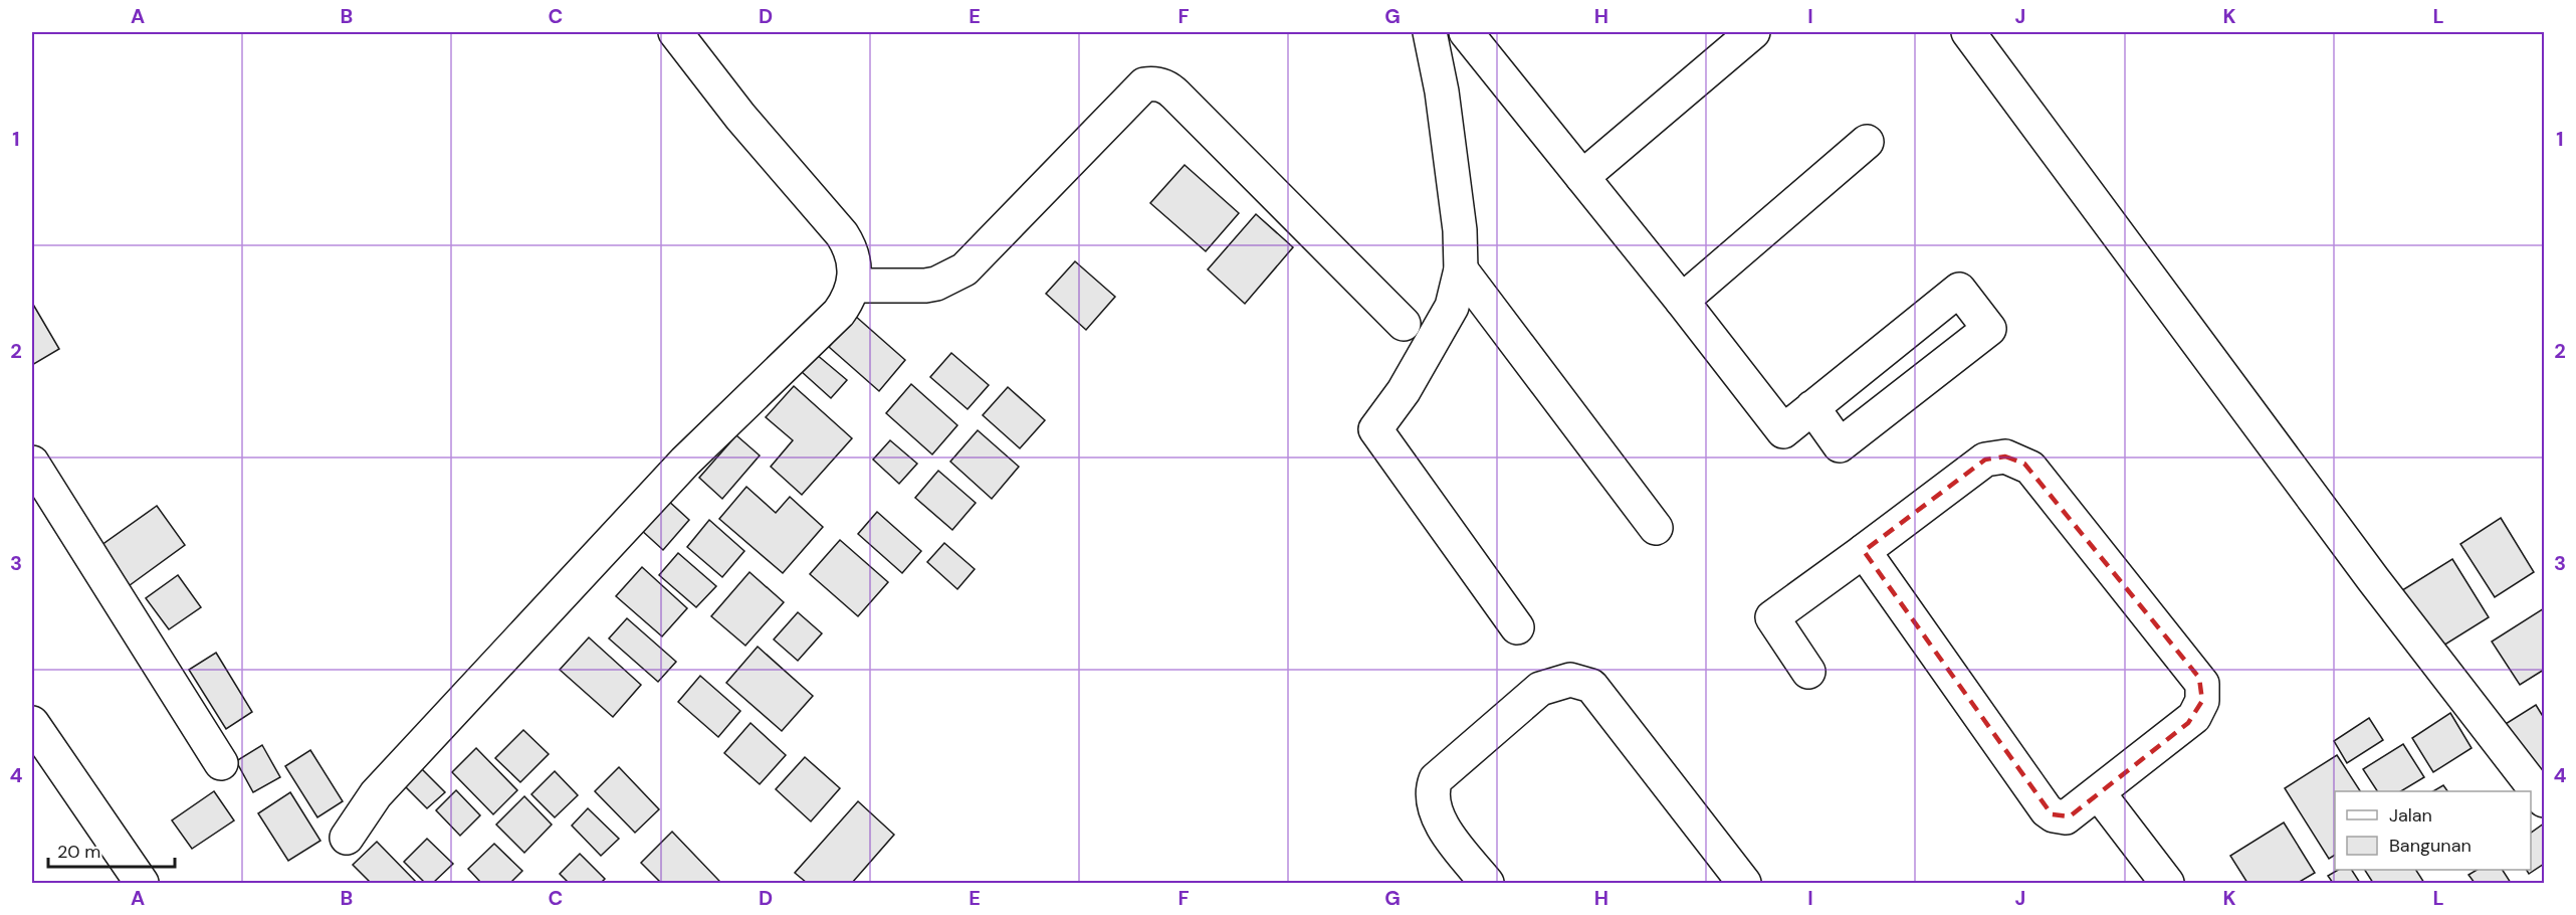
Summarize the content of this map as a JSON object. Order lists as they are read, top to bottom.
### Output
{
  "legend": ["Jalan", "Bangunan"],
  "scale_bar": "20 m",
  "grid": {
    "columns": [
      "A",
      "B",
      "C",
      "D",
      "E",
      "F",
      "G",
      "H",
      "I",
      "J",
      "K",
      "L"
    ],
    "rows": [
      "1",
      "2",
      "3",
      "4"
    ]
  }
}
